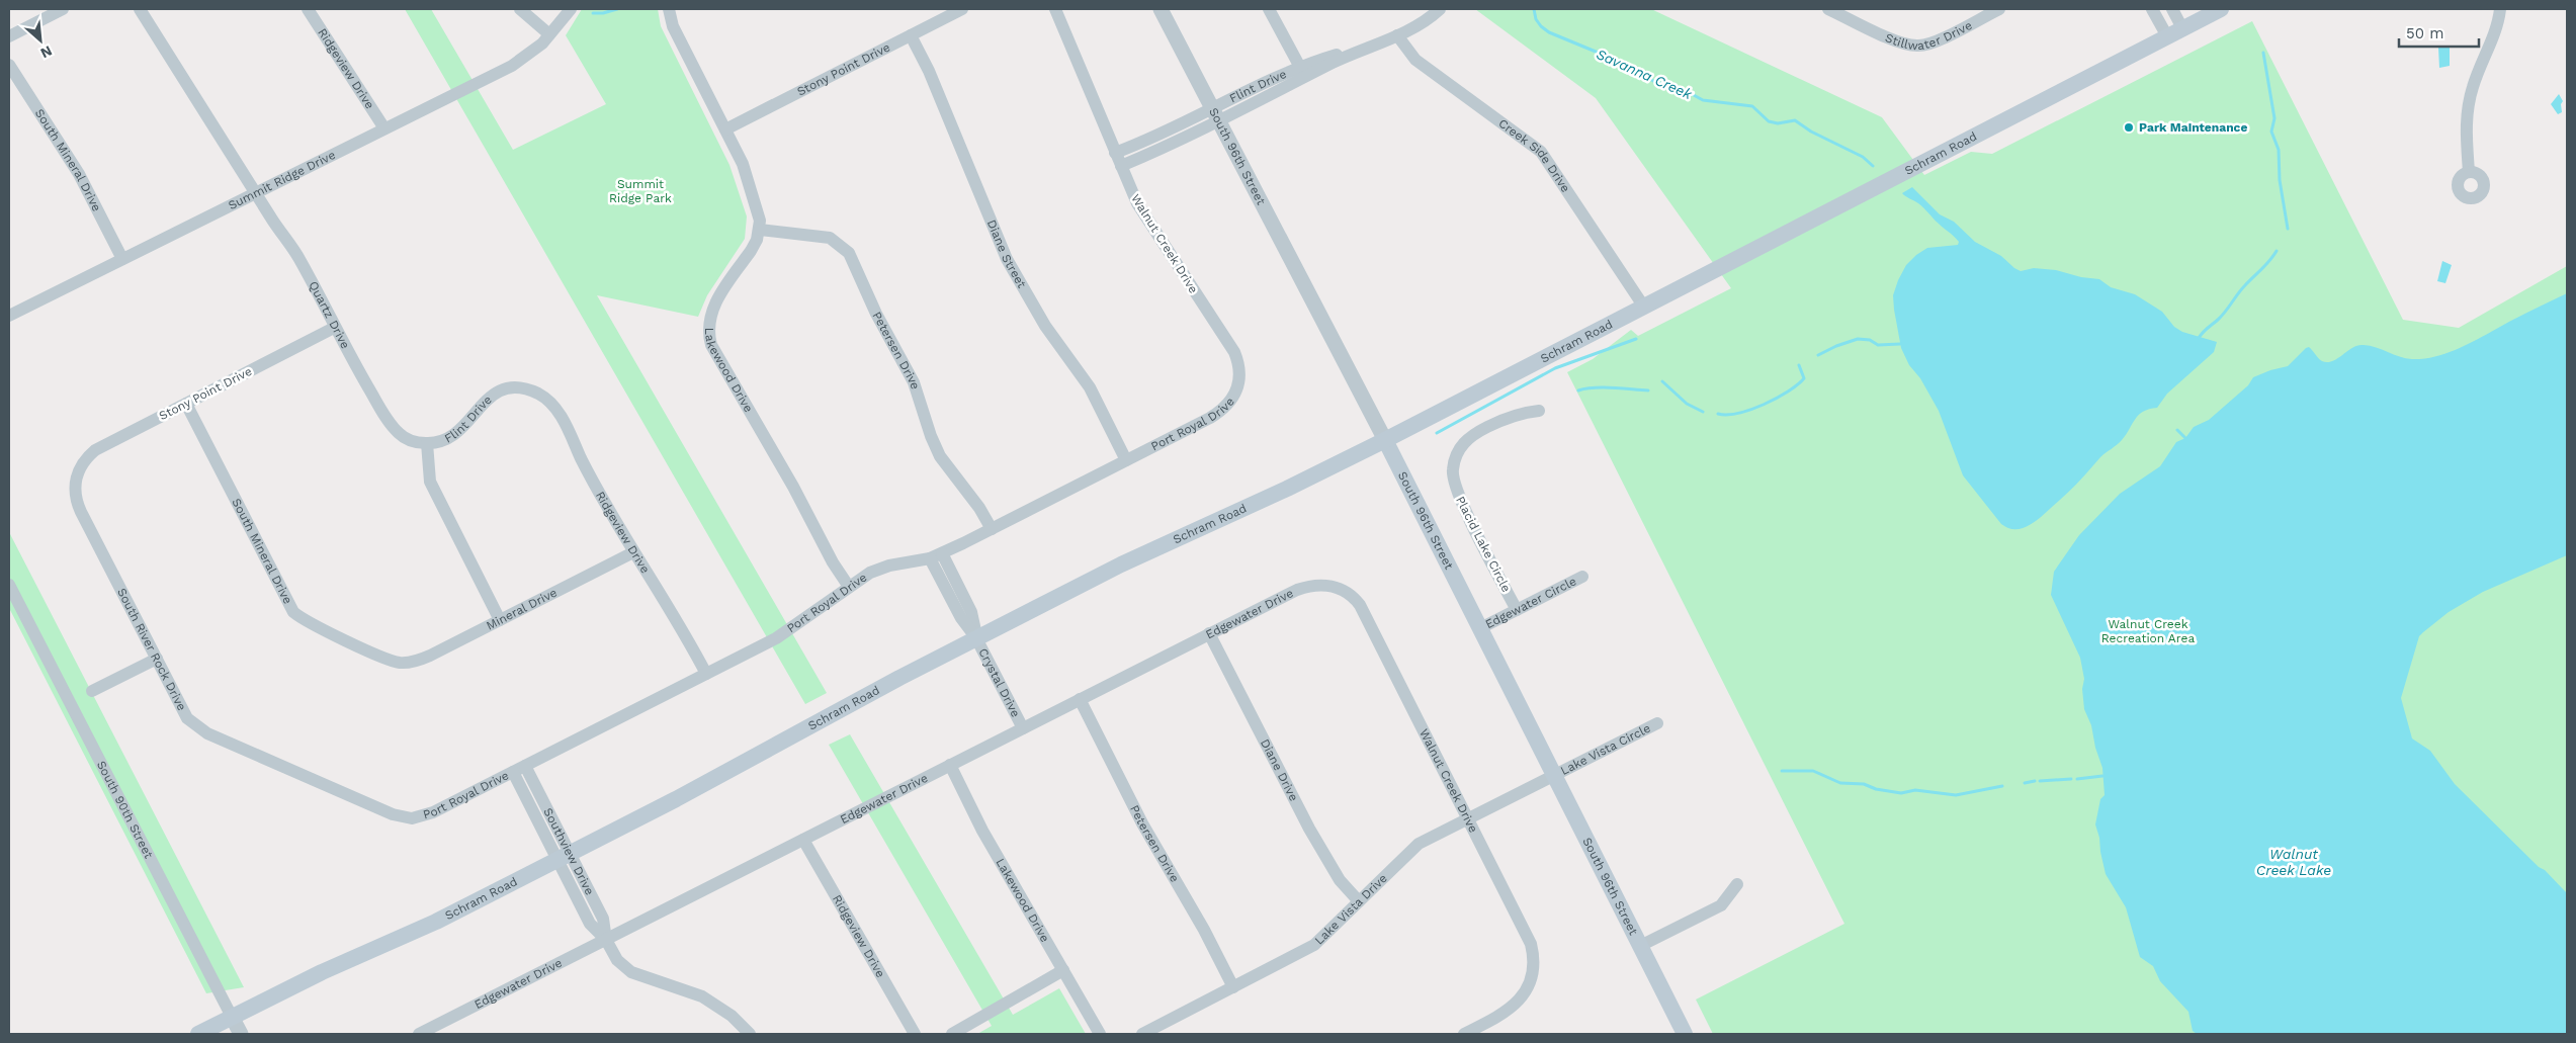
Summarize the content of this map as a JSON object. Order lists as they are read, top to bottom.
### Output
{
  "streets": {
    "main road": ["Schram Road", "South 96th Street"],
    "street": [
      "Stillwater Drive",
      "Ridgeview Drive",
      "Stony Point Drive",
      "Flint Drive",
      "Creek Side Drive",
      "South Mineral Drive",
      "Summit Ridge Drive",
      "Walnut Creek Drive",
      "Diane Street",
      "Quartz Drive",
      "Petersen Drive",
      "Lakewood Drive",
      "Port Royal Drive",
      "Placid Lake Circle",
      "Edgewater Circle",
      "Mineral Drive",
      "Edgewater Drive",
      "South River Rock Drive",
      "Crystal Drive",
      "Lake Vista Circle",
      "Diane Drive",
      "South 90th Street",
      "Southview Drive",
      "Lake Vista Drive"
    ]
  },
  "crossings": [
    ["Ridgeview Drive", "Flint Drive"],
    ["Ridgeview Drive", "Summit Ridge Drive"],
    ["Ridgeview Drive", "Port Royal Drive"],
    ["Ridgeview Drive", "Mineral Drive"],
    ["Ridgeview Drive", "Edgewater Drive"],
    ["Stony Point Drive", "South Mineral Drive"],
    ["Stony Point Drive", "Diane Street"],
    ["Stony Point Drive", "Quartz Drive"],
    ["Stony Point Drive", "South River Rock Drive"],
    ["Flint Drive", "South 96th Street"],
    ["Flint Drive", "Creek Side Drive"],
    ["Flint Drive", "Walnut Creek Drive"],
    ["Flint Drive", "Quartz Drive"],
    ["Schram Road", "South 96th Street"],
    ["Schram Road", "Creek Side Drive"],
    ["Schram Road", "Crystal Drive"],
    ["Schram Road", "South 90th Street"],
    ["Schram Road", "Southview Drive"],
    ["South 96th Street", "Edgewater Circle"],
    ["South 96th Street", "Lake Vista Circle"],
    ["South 96th Street", "Lake Vista Drive"],
    ["South Mineral Drive", "Summit Ridge Drive"],
    ["South Mineral Drive", "Mineral Drive"],
    ["Summit Ridge Drive", "Quartz Drive"],
    ["Walnut Creek Drive", "Port Royal Drive"],
    ["Walnut Creek Drive", "Edgewater Drive"],
    ["Walnut Creek Drive", "Lake Vista Drive"],
    ["Diane Street", "Port Royal Drive"],
    ["Petersen Drive", "Lakewood Drive"],
    ["Petersen Drive", "Port Royal Drive"],
    ["Petersen Drive", "Edgewater Drive"],
    ["Petersen Drive", "Lake Vista Drive"],
    ["Lakewood Drive", "Port Royal Drive"],
    ["Lakewood Drive", "Edgewater Drive"],
    ["Port Royal Drive", "South River Rock Drive"],
    ["Port Royal Drive", "Crystal Drive"],
    ["Port Royal Drive", "Southview Drive"],
    ["Placid Lake Circle", "Edgewater Circle"],
    ["Edgewater Drive", "Crystal Drive"],
    ["Edgewater Drive", "Diane Drive"],
    ["Edgewater Drive", "Southview Drive"],
    ["Lake Vista Circle", "Lake Vista Drive"],
    ["Diane Drive", "Lake Vista Drive"]
  ],
  "water": ["Savanna Creek", "Walnut Creek Lake"],
  "parks": ["Summit Ridge Park", "Walnut Creek Recreation Area"],
  "places": ["Park Maintenance"],
  "scale_bar": "50 m",
  "north": "bottom right"
}
